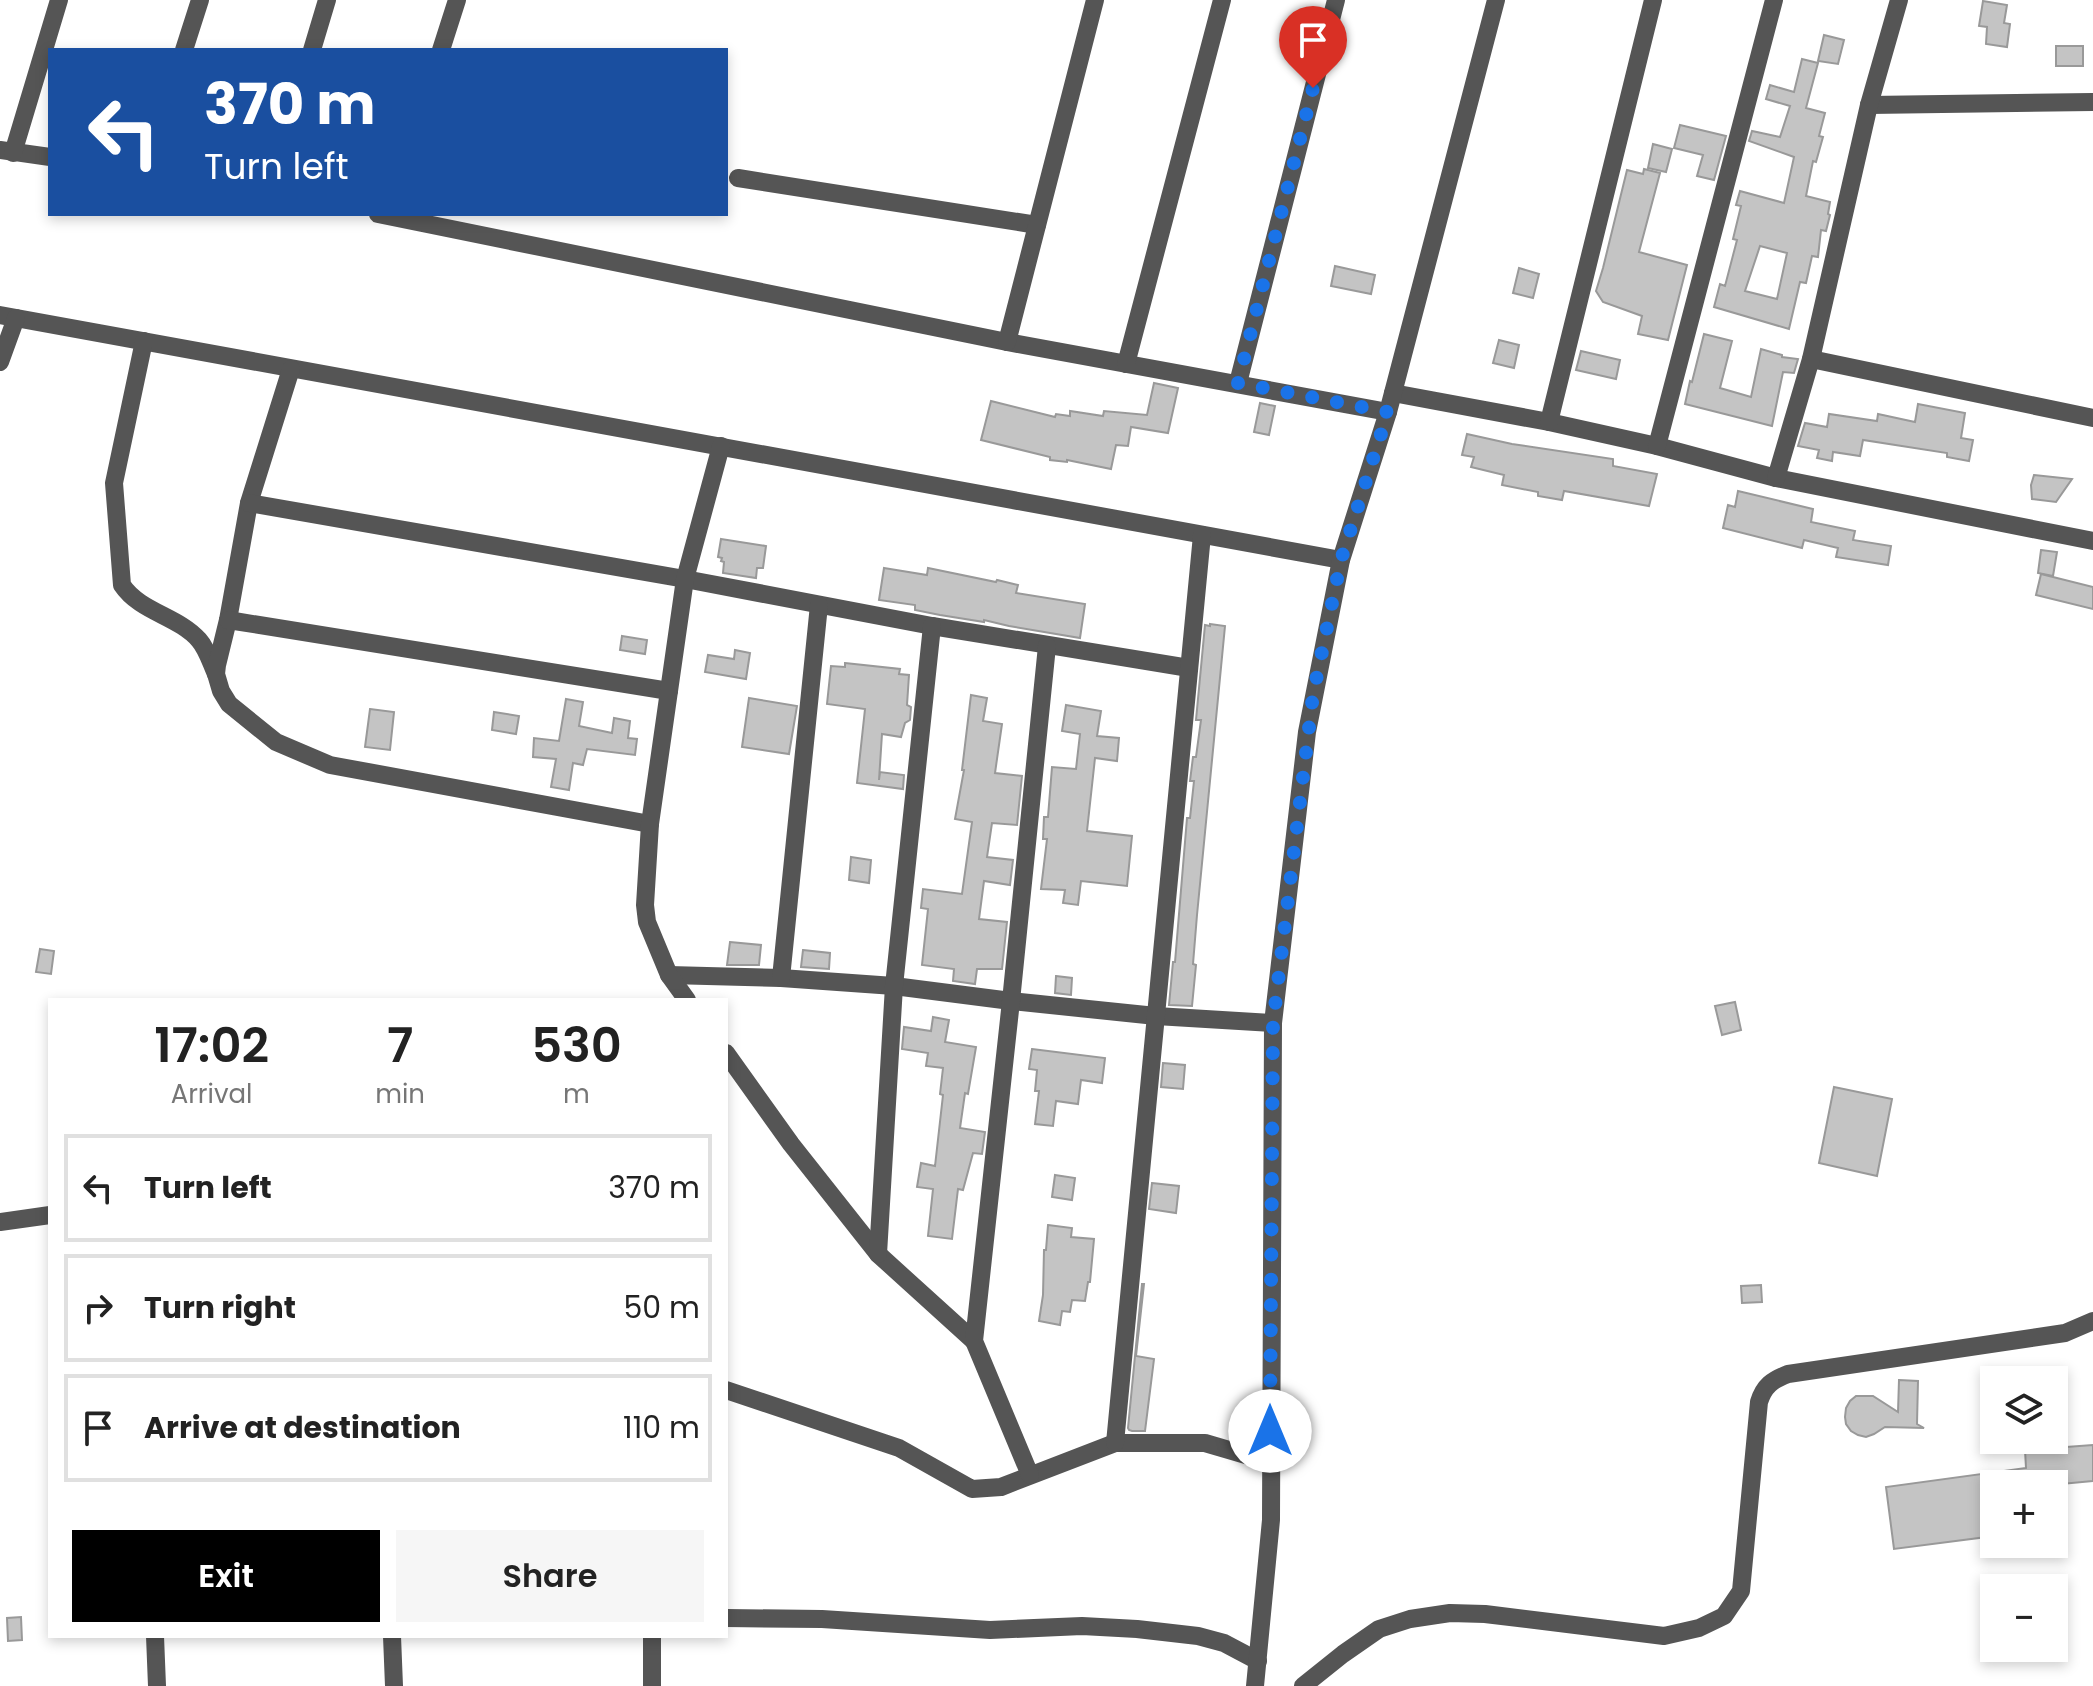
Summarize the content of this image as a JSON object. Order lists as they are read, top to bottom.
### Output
{
  "page": {
    "turn": ["370 m", "Turn left"],
    "eta": [
      "17:02",
      "Arrival",
      "7",
      "min",
      "530",
      "m"
    ],
    "list": [
      {
        "name": "Turn left",
        "value": "370 m"
      },
      {
        "name": "Turn right",
        "value": "50 m"
      },
      {
        "name": "Arrive at destination",
        "value": "110 m"
      }
    ],
    "map_buttons": ["+", "−"],
    "buttons": ["Exit", "Share"]
  }
}
